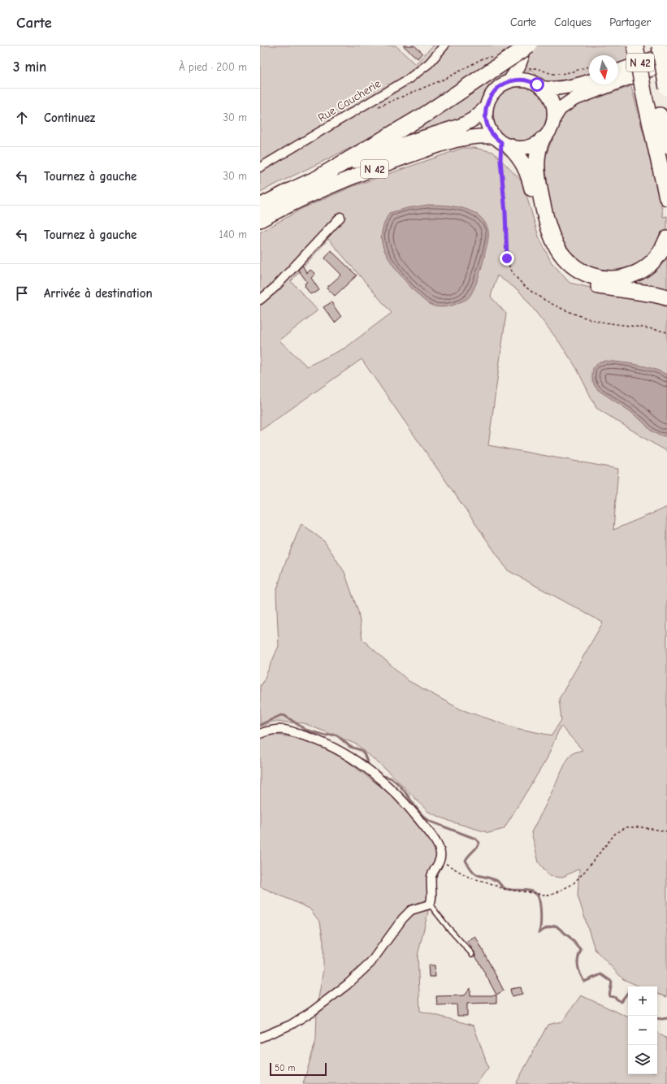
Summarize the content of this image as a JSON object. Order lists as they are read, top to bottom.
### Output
{
  "streets": {
    "highway": ["N 42"],
    "street": ["Rue Caucherie"]
  },
  "scale_bar": "50 m",
  "north": "bottom",
  "page": {
    "header": "Carte",
    "nav": ["Carte", "Calques", "Partager"],
    "heading": ["3 min", "À pied · 200 m"],
    "list": [
      ["Continuez", "30 m"],
      ["Tournez à gauche", "30 m"],
      ["Tournez à gauche", "140 m"],
      "Arrivée à destination"
    ],
    "map_buttons": ["+", "−"],
    "scale": "50 m"
  }
}
